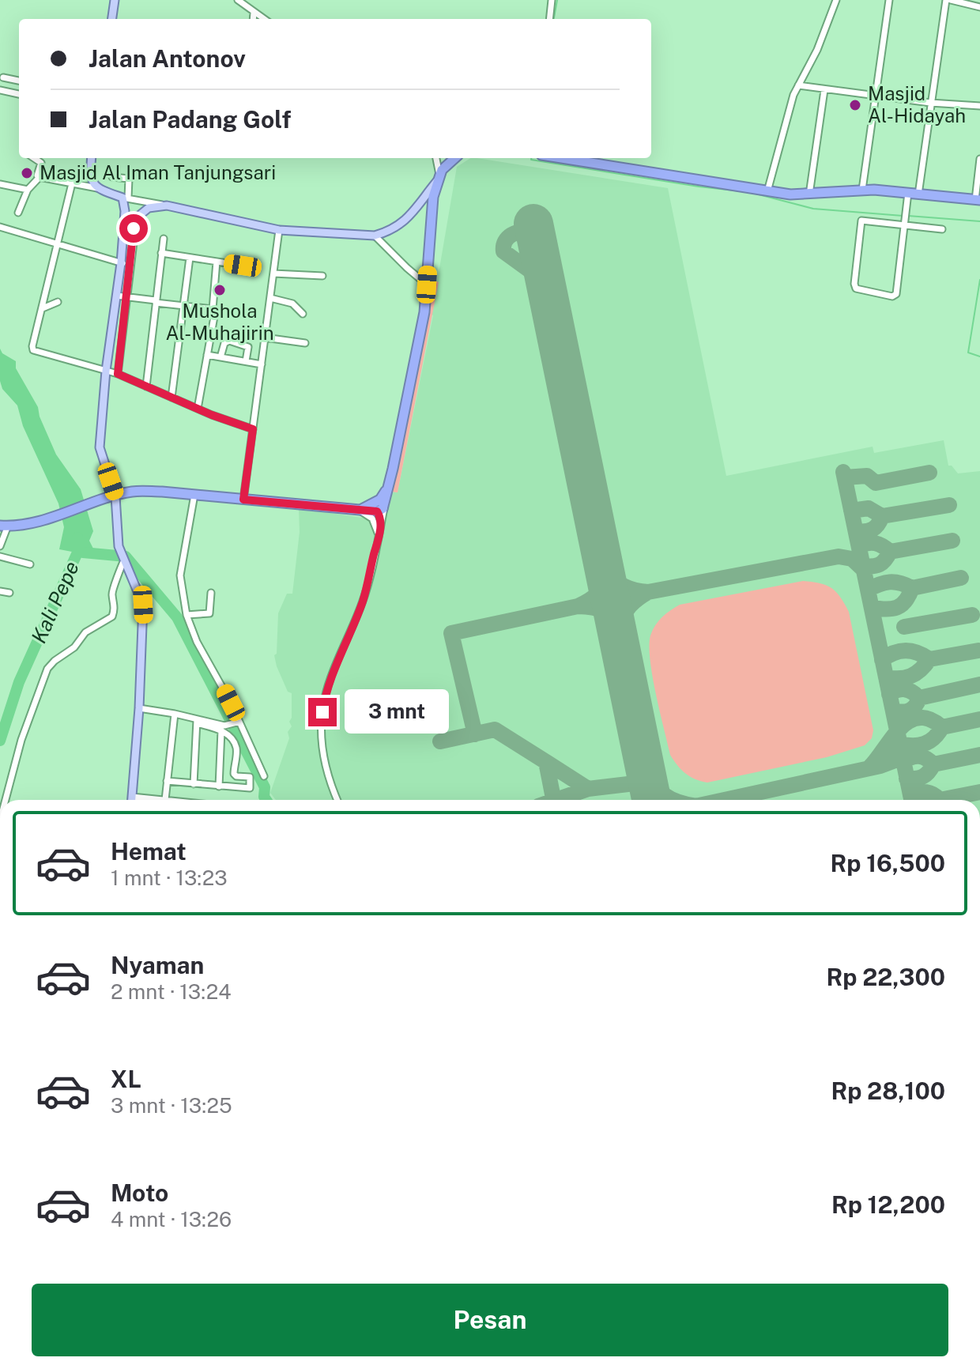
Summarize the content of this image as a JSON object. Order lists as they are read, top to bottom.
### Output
{
  "water": ["Kali Pepe"],
  "places": ["Masjid Al-Hidayah", "Masjid Al Iman Tanjungsari", "Mushola Al-Muhajirin"],
  "page": {
    "banner": ["Jalan Antonov", "Jalan Padang Golf"],
    "bubble": "3 mnt",
    "list": [
      {
        "name": "Hemat",
        "note": "1 mnt · 13:23",
        "value": "Rp 16,500"
      },
      {
        "name": "Nyaman",
        "note": "2 mnt · 13:24",
        "value": "Rp 22,300"
      },
      {
        "name": "XL",
        "note": "3 mnt · 13:25",
        "value": "Rp 28,100"
      },
      {
        "name": "Moto",
        "note": "4 mnt · 13:26",
        "value": "Rp 12,200"
      }
    ],
    "buttons": "Pesan"
  }
}
